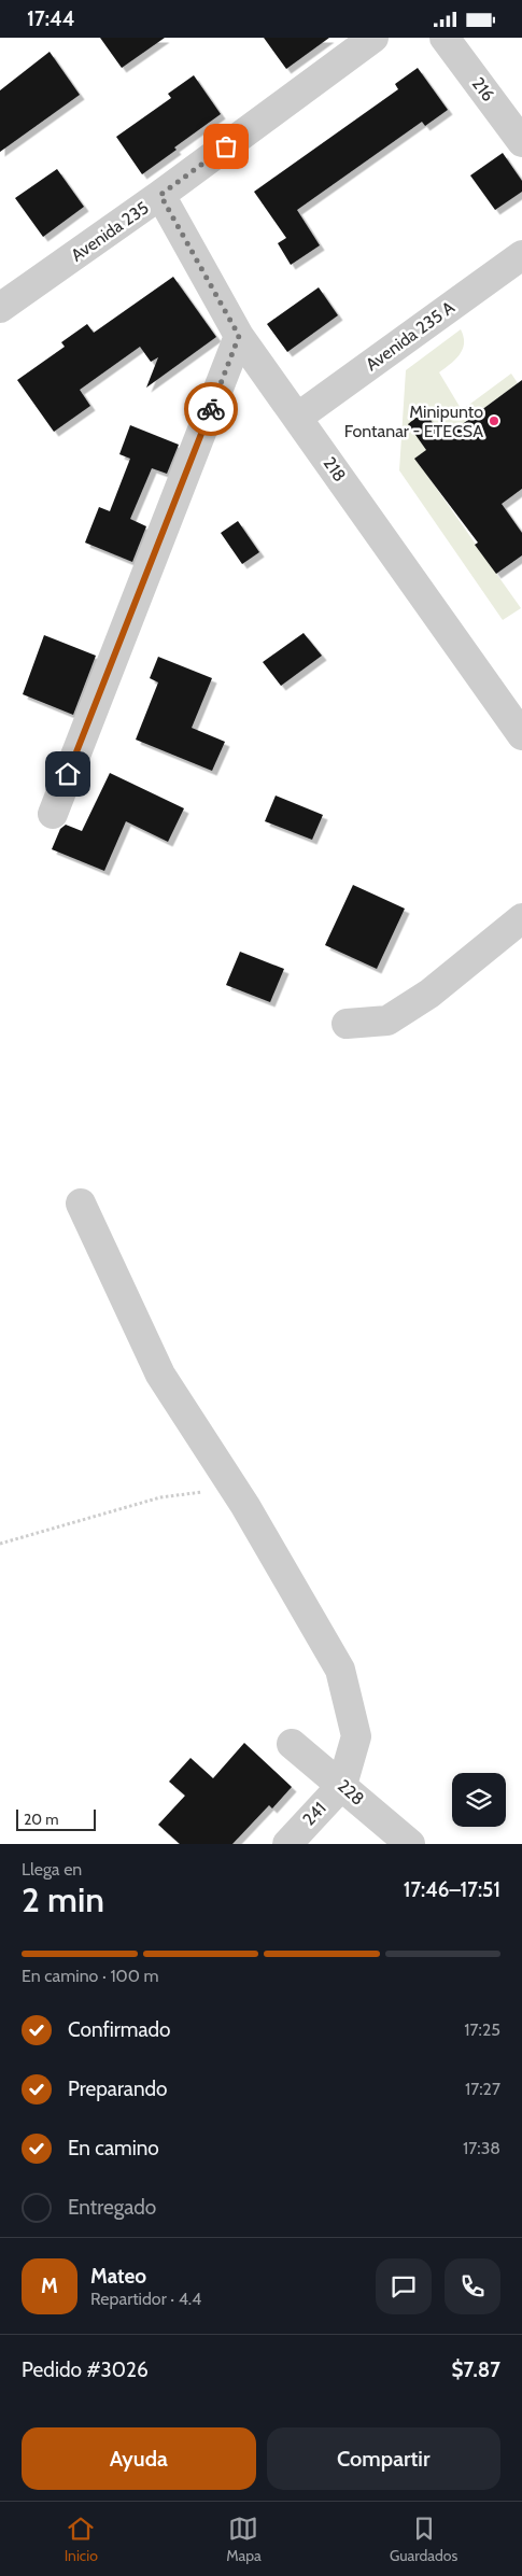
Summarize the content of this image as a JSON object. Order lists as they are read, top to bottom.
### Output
{
  "streets": {
    "street": [
      "216",
      "Avenida 235",
      "Avenida 235 A",
      "218",
      "228",
      "241"
    ]
  },
  "crossings": [
    ["Avenida 235", "218"],
    ["Avenida 235 A", "218"],
    ["228", "241"]
  ],
  "places": ["Minipunto Fontanar - ETECSA"],
  "scale_bar": "20 m",
  "page": {
    "status": "17:44",
    "scale": "20 m",
    "heading": ["2 min", "Llega en", "17:46–17:51"],
    "panel": [
      "Mateo",
      "Repartidor · 4.4",
      "Pedido #3026",
      "$7.87"
    ],
    "bar": "En camino · 100 m",
    "list": [
      ["Confirmado", "17:25"],
      ["Preparando", "17:27"],
      ["En camino", "17:38"],
      "Entregado"
    ],
    "round": "M",
    "buttons": ["Ayuda", "Compartir"],
    "tabs": ["Inicio", "Mapa", "Guardados"]
  }
}
